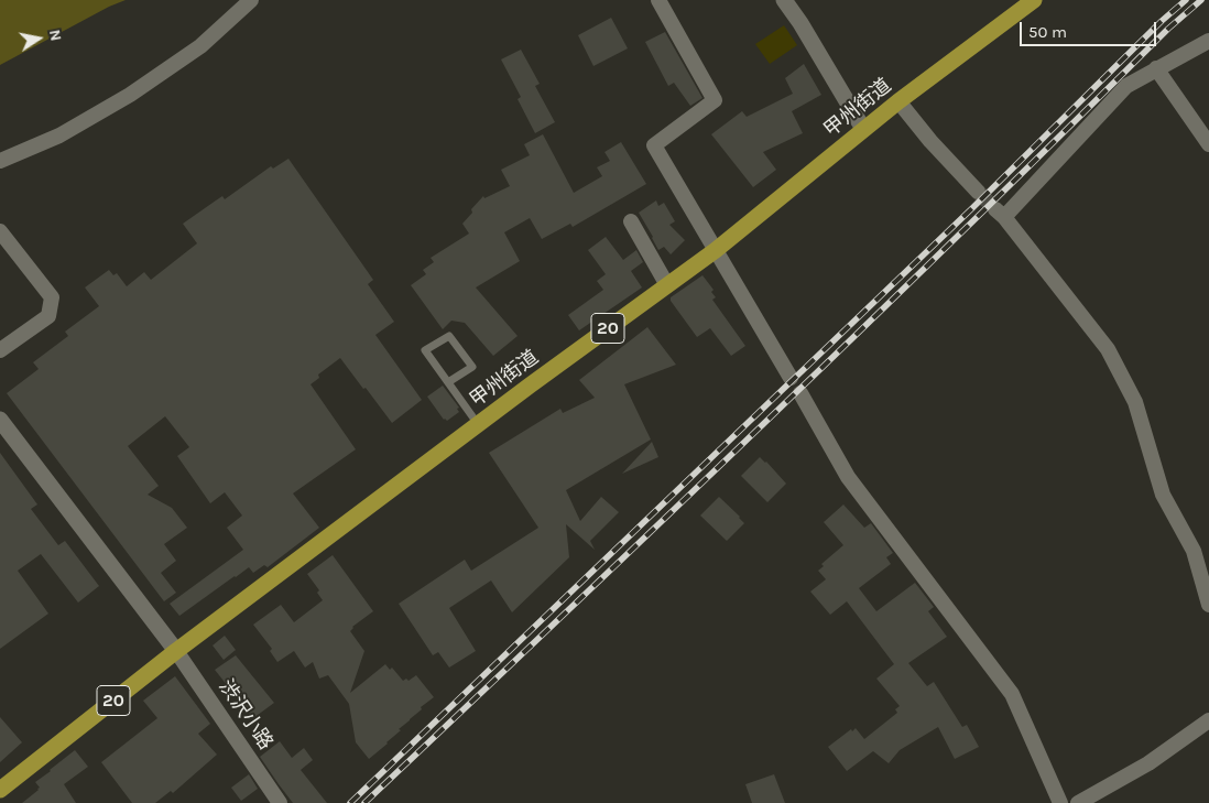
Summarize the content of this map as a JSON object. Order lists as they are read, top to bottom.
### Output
{
  "streets": {
    "highway": ["甲州街道", "20"],
    "street": ["渋沢小路"]
  },
  "crossings": [
    ["甲州街道", "渋沢小路"]
  ],
  "scale_bar": "50 m",
  "north": "right"
}
